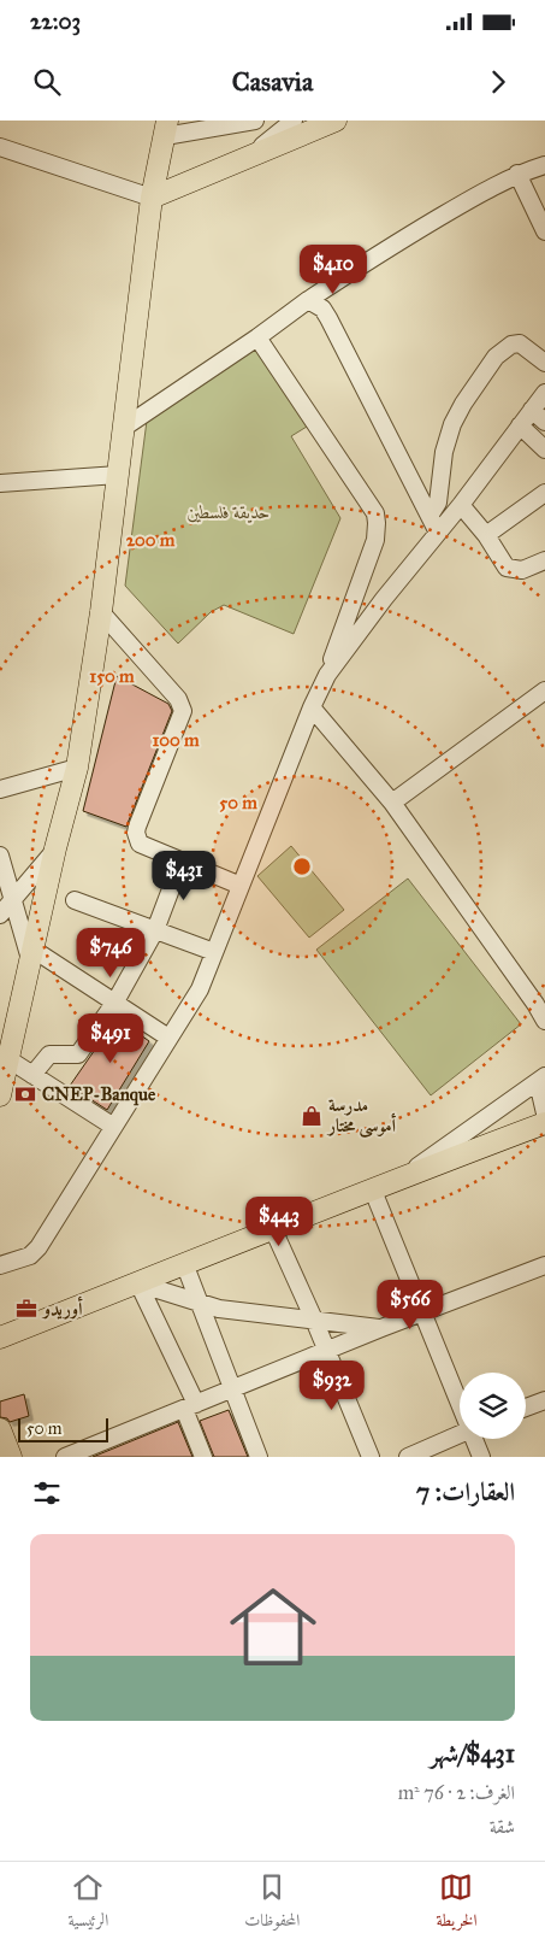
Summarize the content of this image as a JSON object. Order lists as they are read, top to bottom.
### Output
{
  "parks": ["حديقة فلسطين"],
  "places": {
    "bank": ["CNEP-Banque"],
    "shop": ["مدرسة أموسى مختار"],
    "office": ["أوريدو"]
  },
  "scale_bar": "50 m",
  "page": {
    "status": "22:03",
    "header": "Casavia",
    "price": [
      "$410",
      "$431",
      "$746",
      "$491",
      "$443",
      "$566",
      "$932"
    ],
    "scale": "50 m",
    "heading": "العقارات: 7",
    "list": [
      {
        "name": "$431/شهر",
        "note": "الغرف: 2 · 76 m² · شقة"
      }
    ],
    "tabs": ["الخريطة", "المحفوظات", "الرئيسية"]
  },
  "rings": [
    "200 m",
    "150 m",
    "100 m",
    "50 m"
  ]
}
